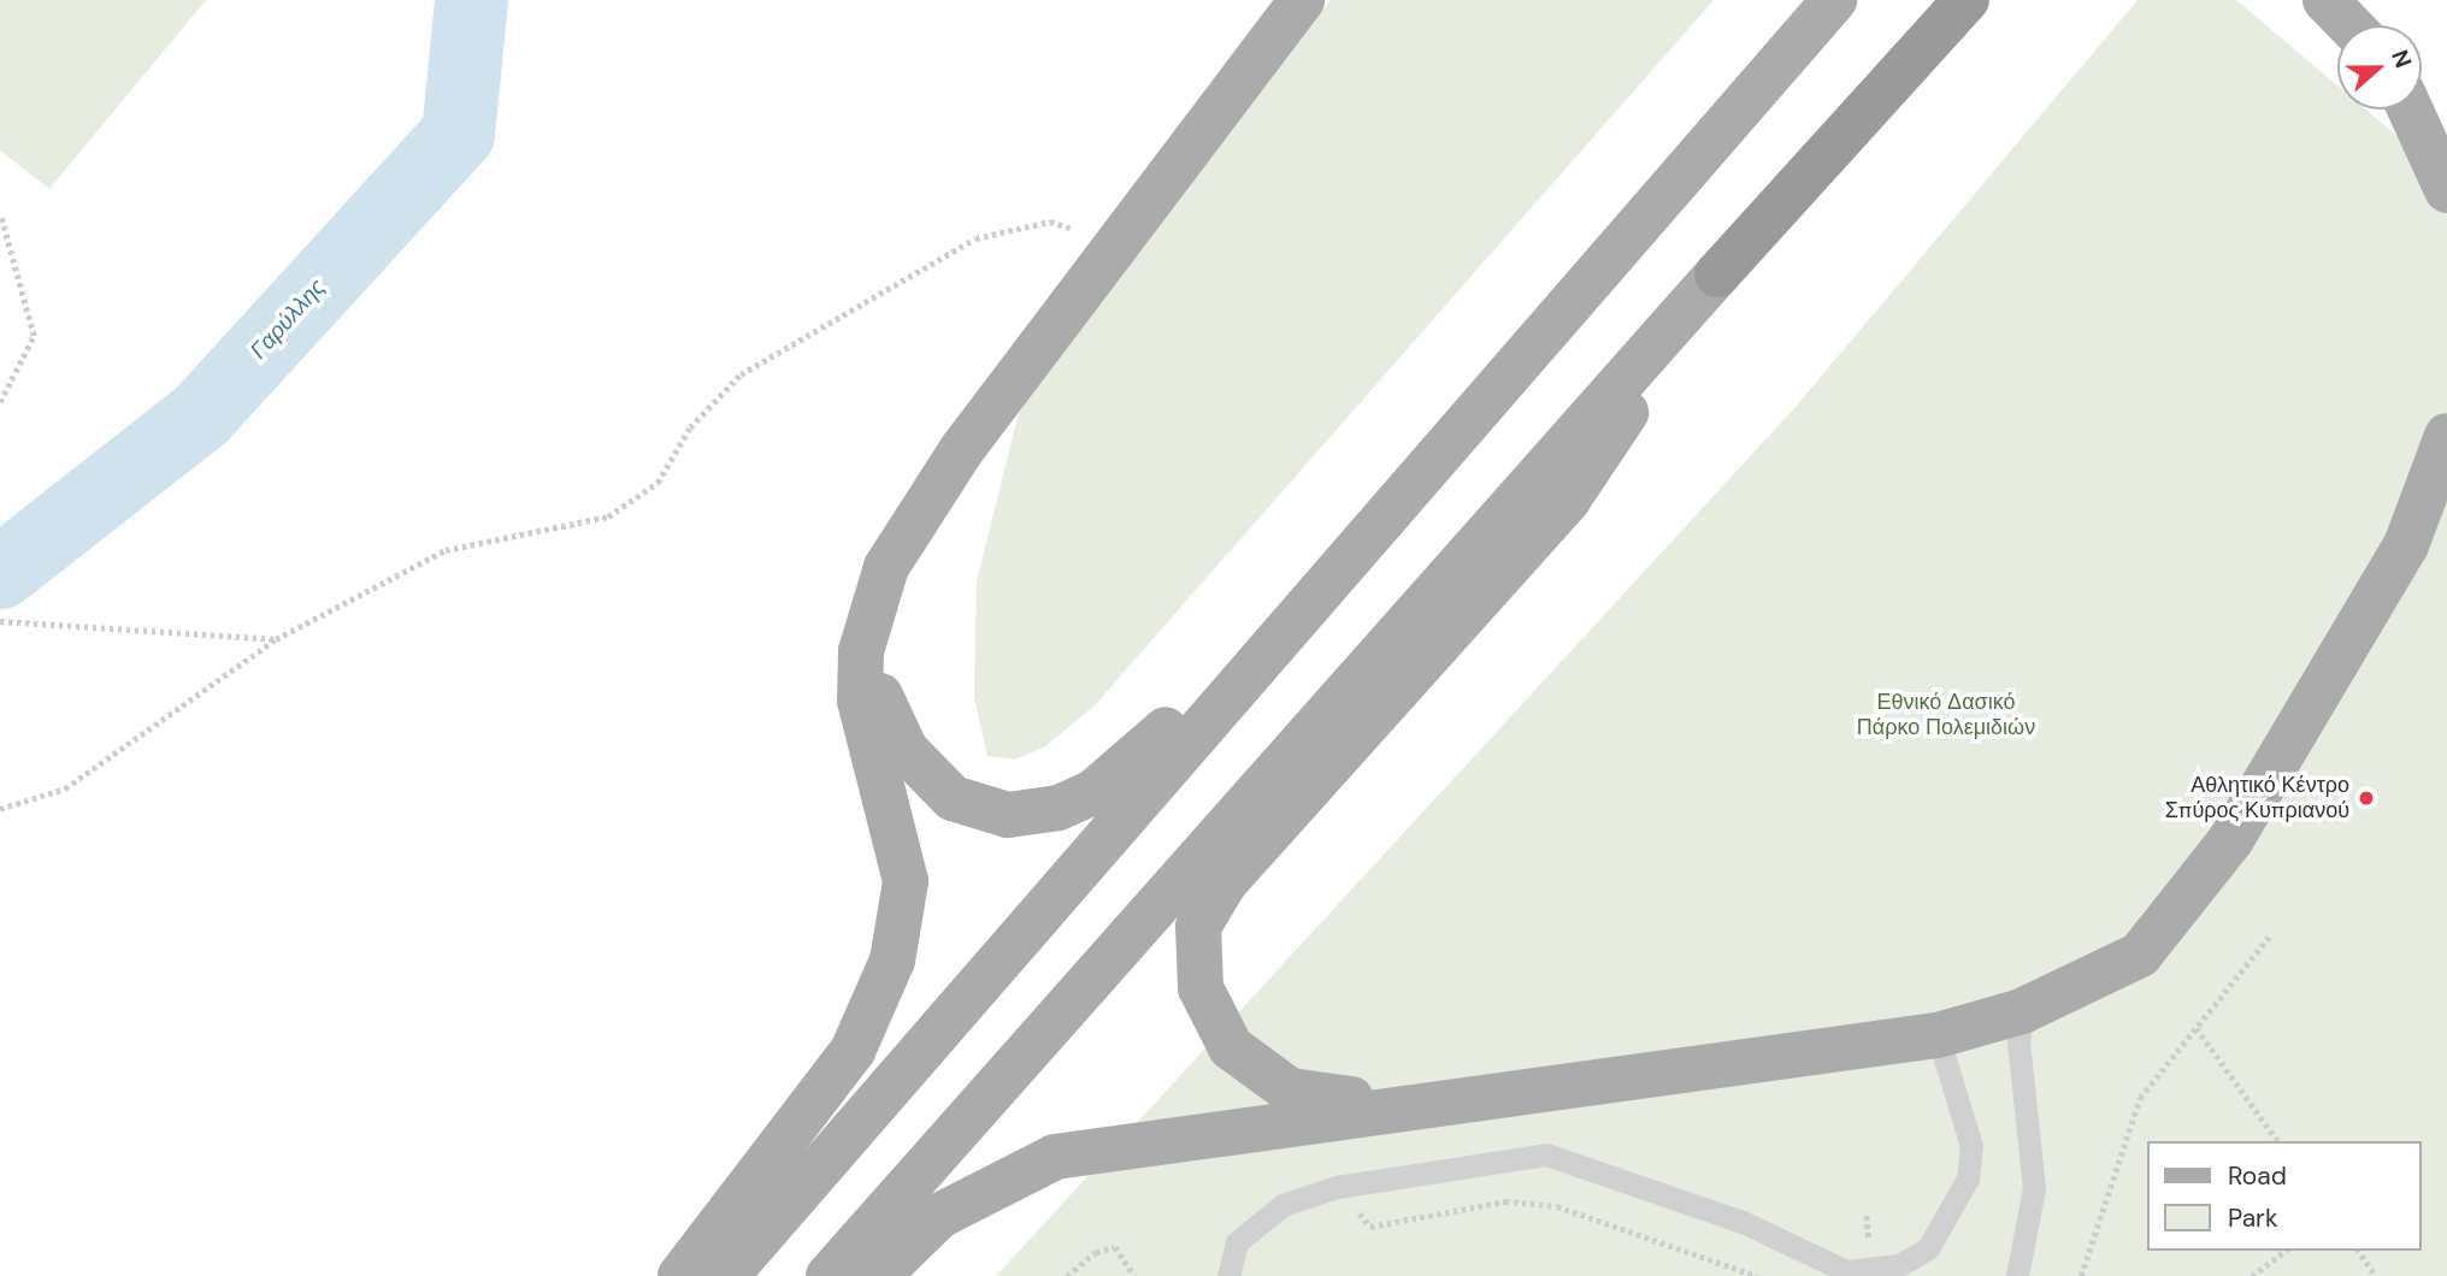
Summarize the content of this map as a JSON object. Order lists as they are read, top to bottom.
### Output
{
  "water": ["Γαρύλλης"],
  "parks": ["Εθνικό Δασικό Πάρκο Πολεμιδιών"],
  "places": ["Αθλητικό Κέντρο Σπύρος Κυπριανού"],
  "legend": ["Road", "Park"],
  "north": "right"
}
